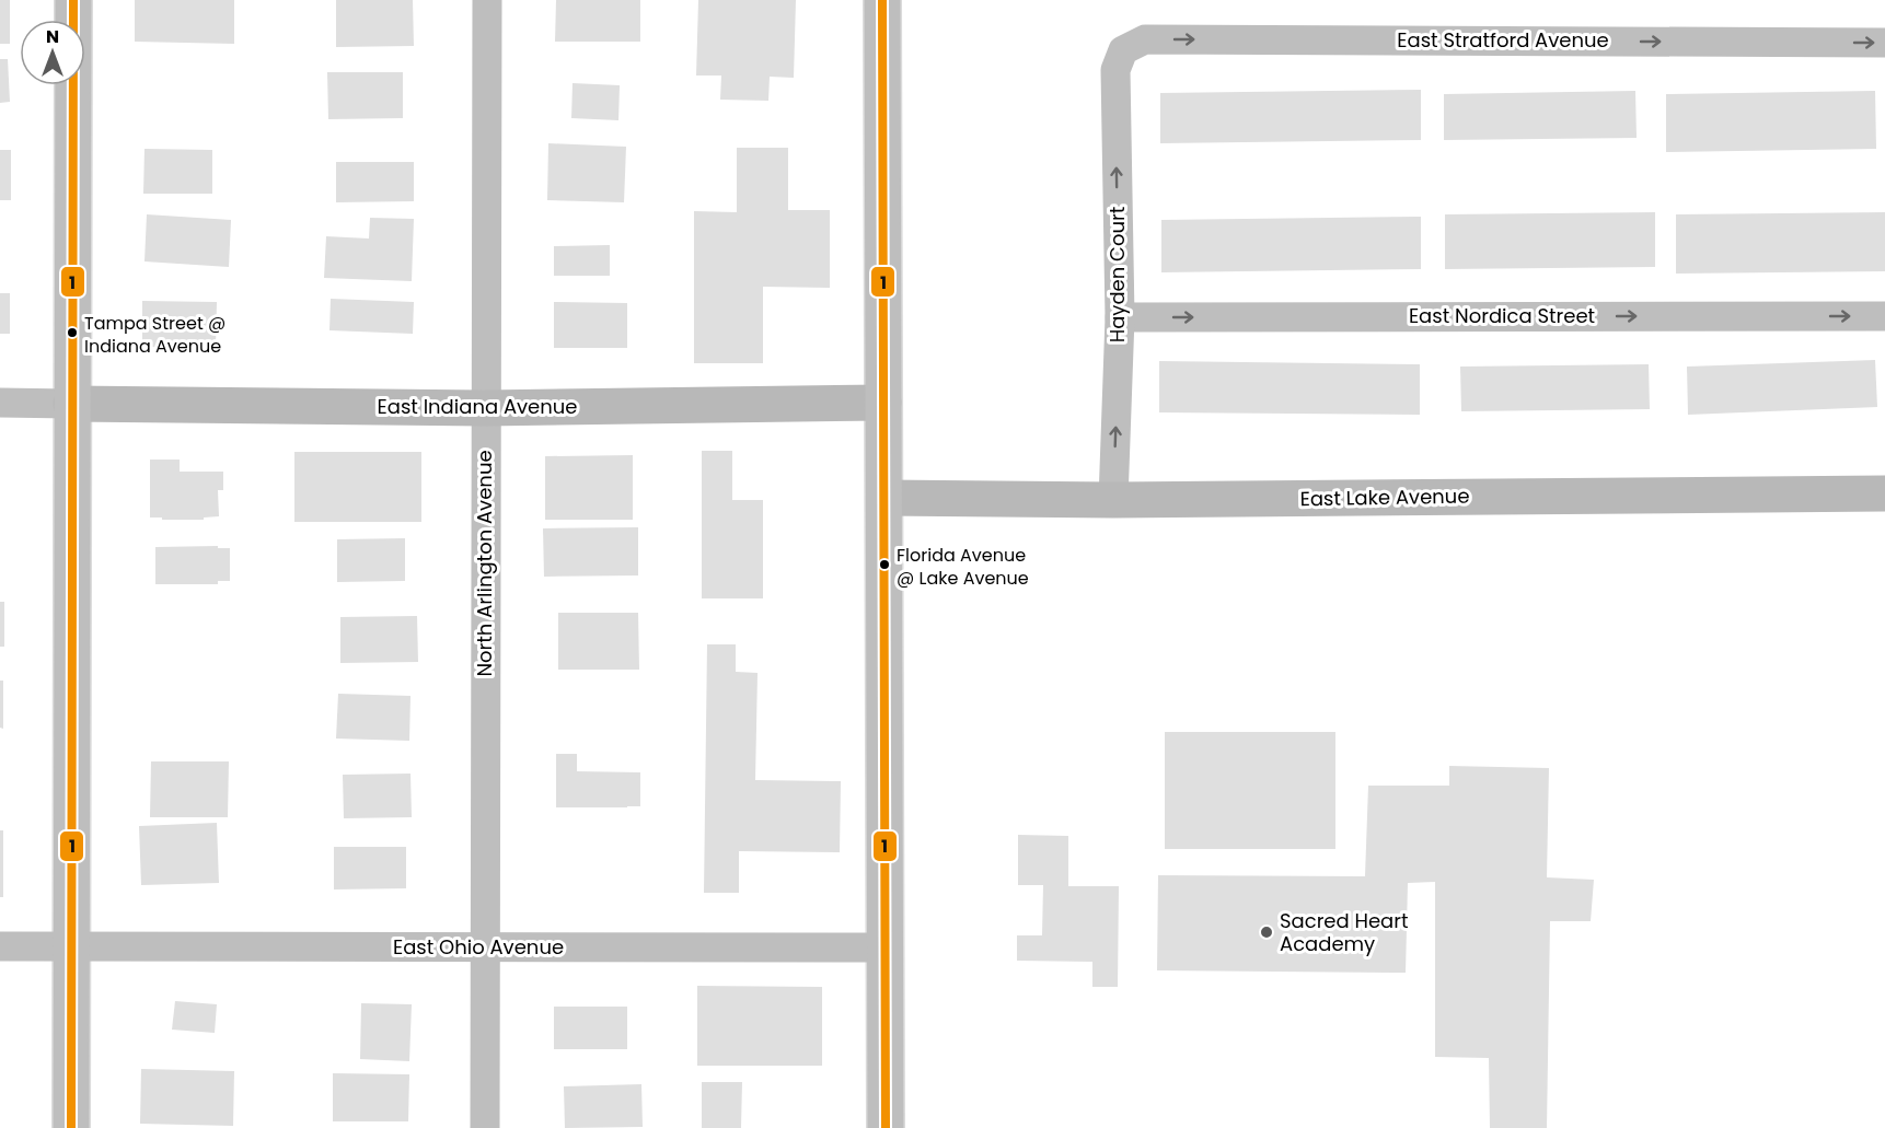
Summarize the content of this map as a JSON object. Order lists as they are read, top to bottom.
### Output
{
  "streets": {
    "street": [
      "East Stratford Avenue",
      "Hayden Court",
      "East Nordica Street",
      "East Indiana Avenue",
      "East Lake Avenue",
      "North Arlington Avenue",
      "East Ohio Avenue"
    ]
  },
  "crossings": [
    ["East Stratford Avenue", "Hayden Court"],
    ["Hayden Court", "East Nordica Street"],
    ["Hayden Court", "East Lake Avenue"],
    ["East Indiana Avenue", "North Arlington Avenue"],
    ["North Arlington Avenue", "East Ohio Avenue"]
  ],
  "one_way": ["East Stratford Avenue", "Hayden Court", "East Nordica Street"],
  "places": ["Tampa Street @ Indiana Avenue", "Florida Avenue @ Lake Avenue", "Sacred Heart Academy"],
  "lines": ["transit line 1"],
  "north": "top"
}
